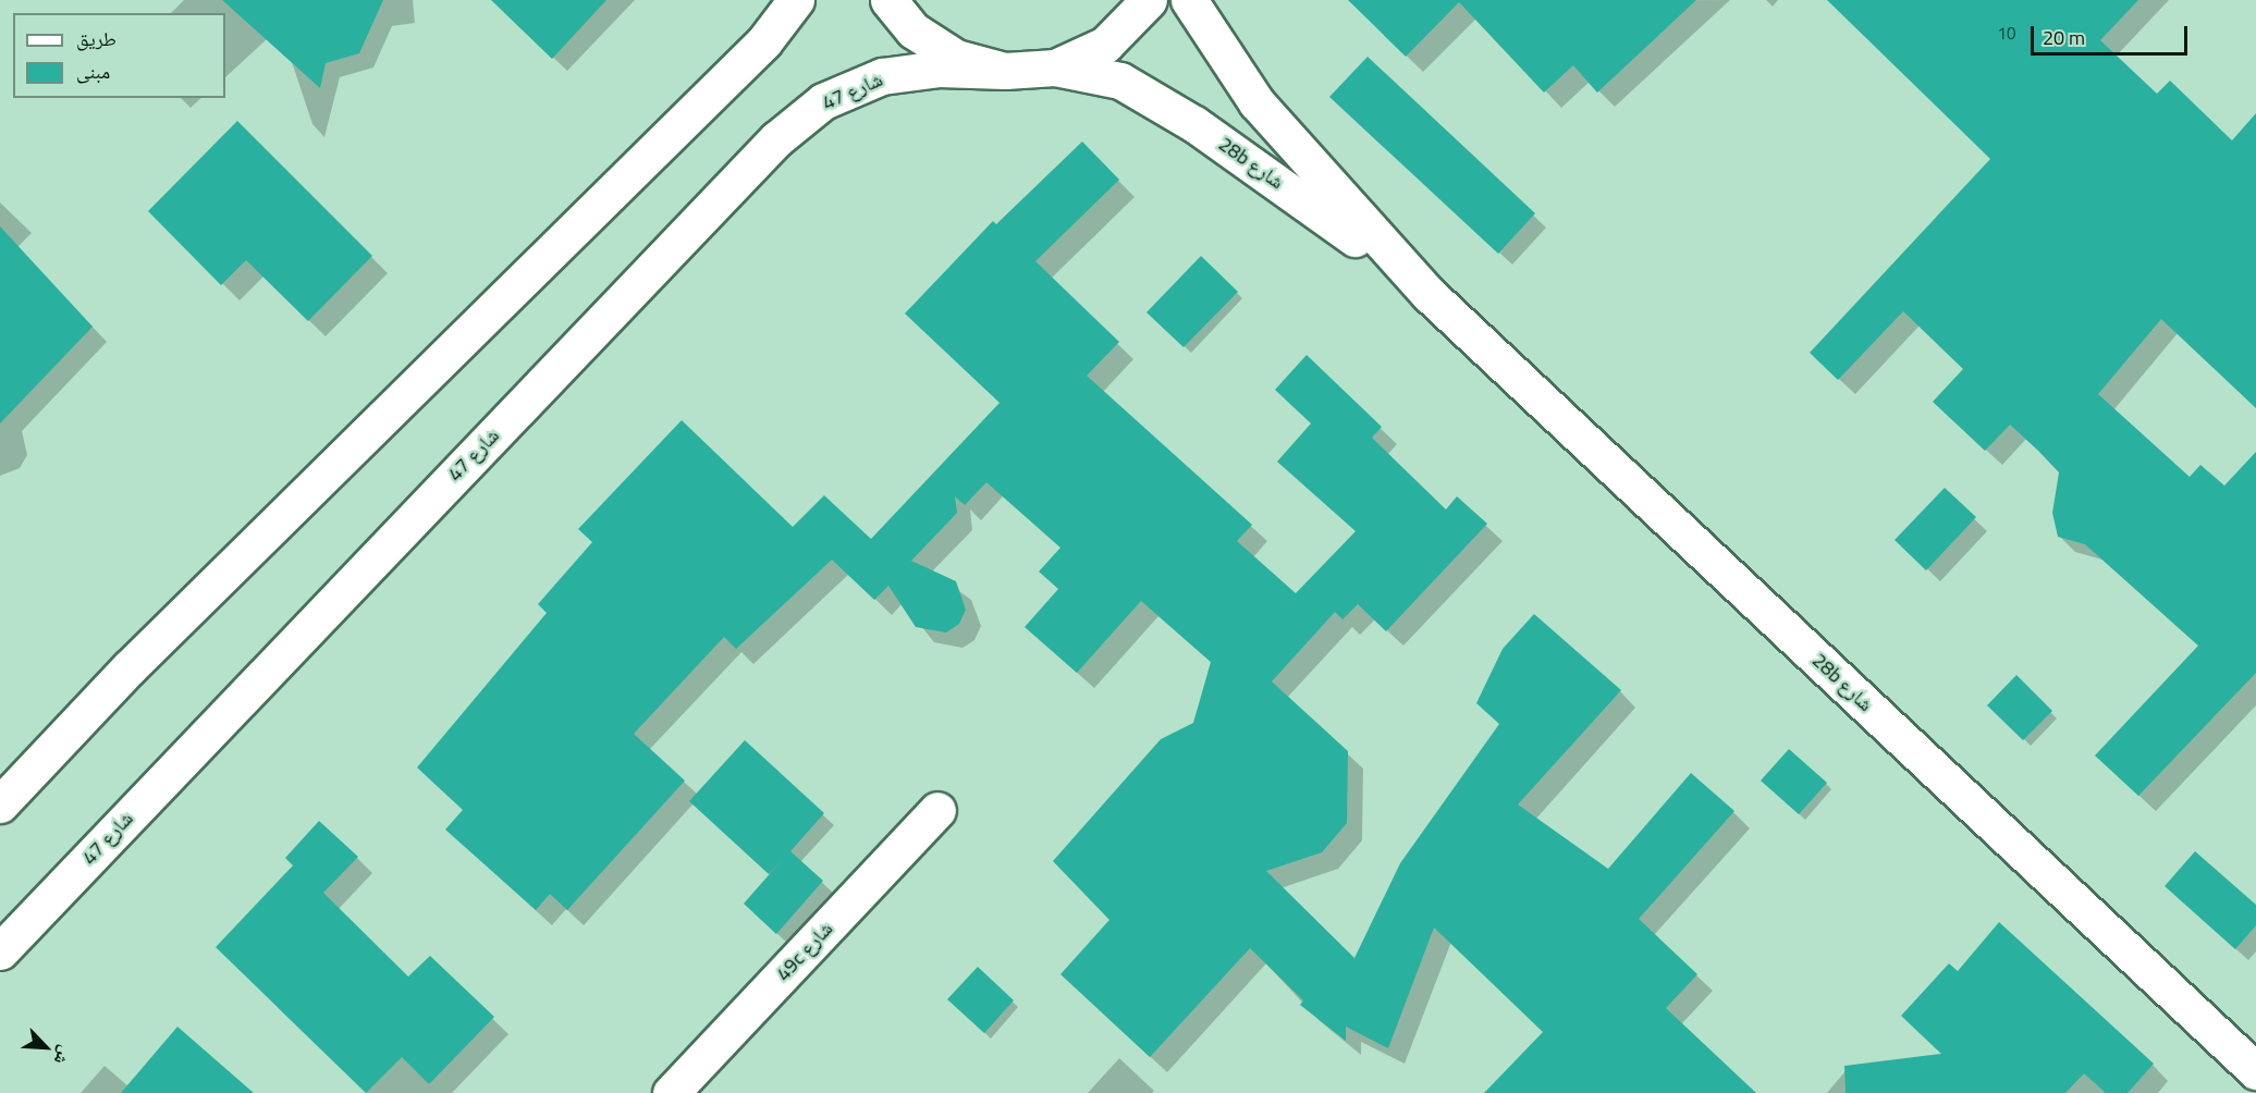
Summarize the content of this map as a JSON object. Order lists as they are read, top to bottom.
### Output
{
  "streets": {
    "street": ["شارع 47", "28b شارع", "49c شارع"]
  },
  "house_numbers": ["10"],
  "legend": ["طريق", "مبنى"],
  "scale_bar": "20 m",
  "north": "bottom right"
}
